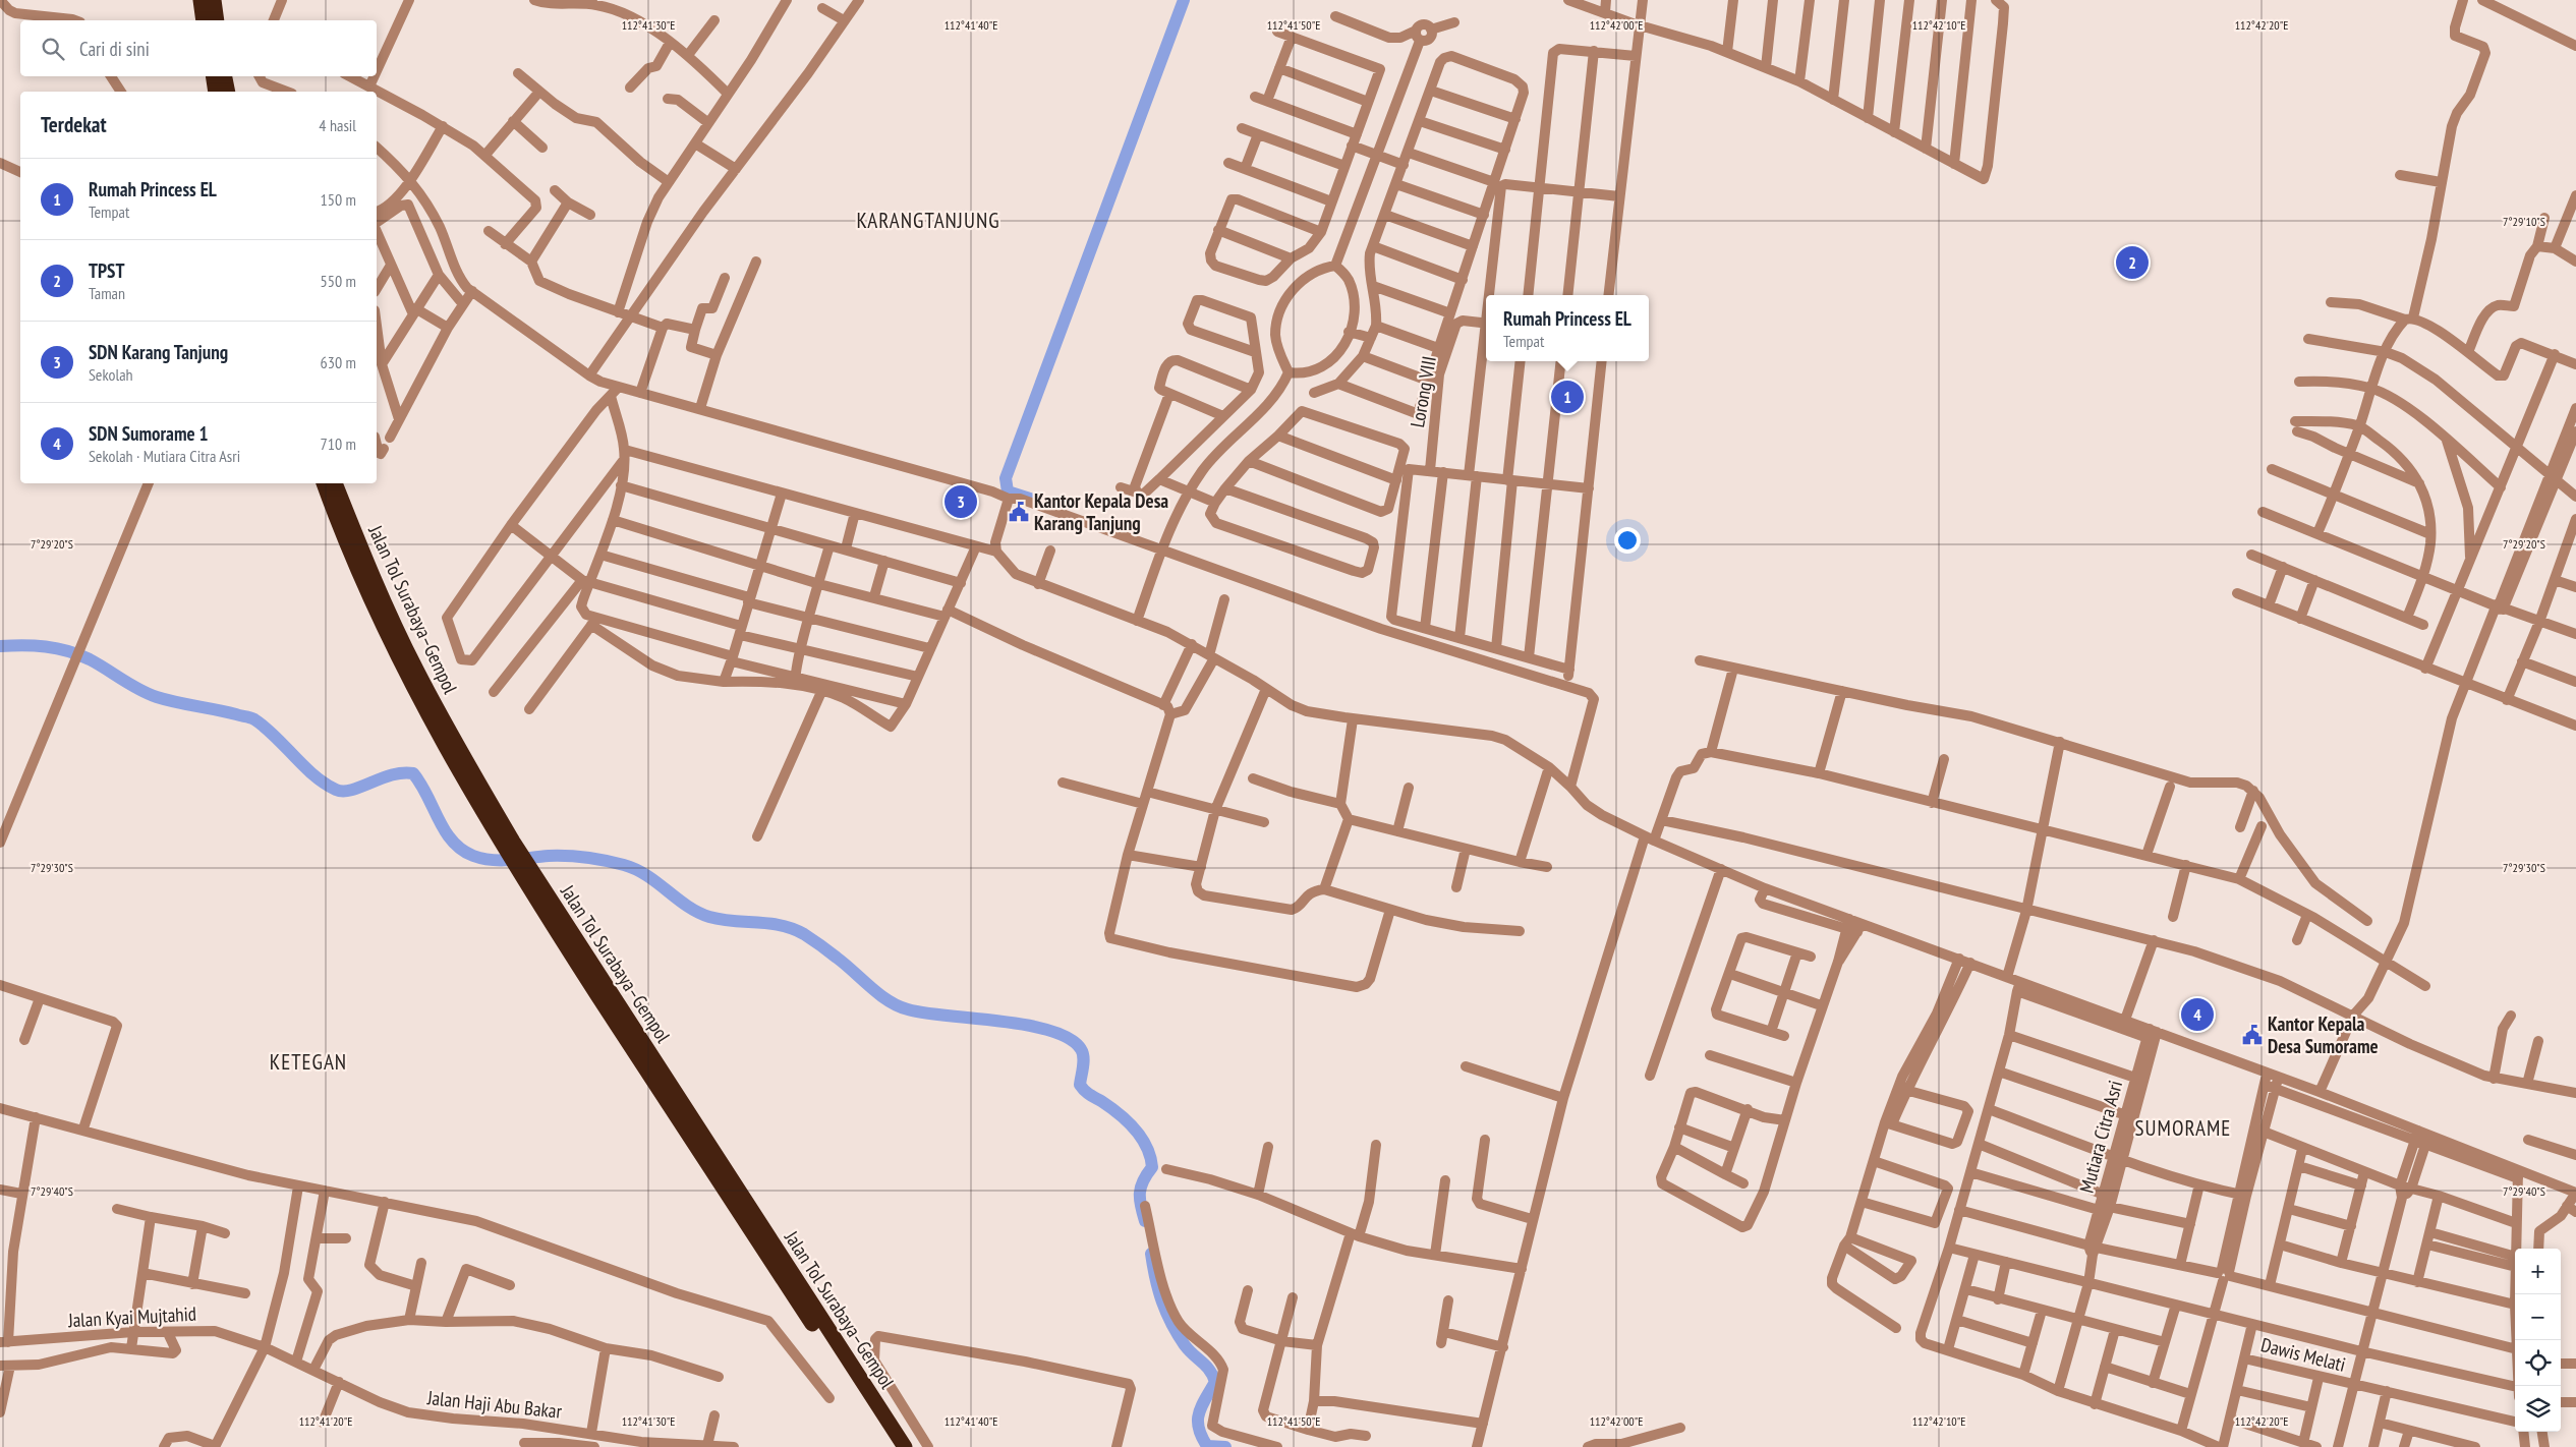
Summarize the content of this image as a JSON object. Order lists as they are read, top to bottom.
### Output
{
  "streets": {
    "highway": ["Jalan Tol Surabaya–Gempol"],
    "street": [
      "Lorong VIII",
      "Mutiara Citra Asri",
      "Jalan Kyai Mujtahid",
      "Dawis Melati",
      "Jalan Haji Abu Bakar"
    ]
  },
  "crossings": [
    ["Jalan Kyai Mujtahid", "Jalan Haji Abu Bakar"]
  ],
  "districts": ["KARANGTANJUNG", "KETEGAN", "SUMORAME"],
  "places": {
    "public building": ["Kantor Kepala Desa Karang Tanjung", "Kantor Kepala Desa Sumorame"]
  },
  "page": {
    "search": "Cari di sini",
    "heading": ["Terdekat", "4 hasil"],
    "list": [
      {
        "mark": "1",
        "name": "Rumah Princess EL",
        "note": "Tempat",
        "value": "150 m"
      },
      {
        "mark": "2",
        "name": "TPST",
        "note": "Taman",
        "value": "550 m"
      },
      {
        "mark": "3",
        "name": "SDN Karang Tanjung",
        "note": "Sekolah",
        "value": "630 m"
      },
      {
        "mark": "4",
        "name": "SDN Sumorame 1",
        "note": "Sekolah · Mutiara Citra Asri",
        "value": "710 m"
      }
    ],
    "pins": [
      "2",
      "1",
      "3",
      "4"
    ],
    "popup": ["Rumah Princess EL", "Tempat"],
    "map_buttons": ["+", "−"]
  },
  "coordinates": [
    "112°41'30\"E",
    "112°41'40\"E",
    "112°41'50\"E",
    "112°42'00\"E",
    "112°42'10\"E",
    "112°42'20\"E",
    "7°29'10\"S",
    "7°29'20\"S",
    "7°29'30\"S",
    "7°29'40\"S",
    "112°41'20\"E"
  ]
}
